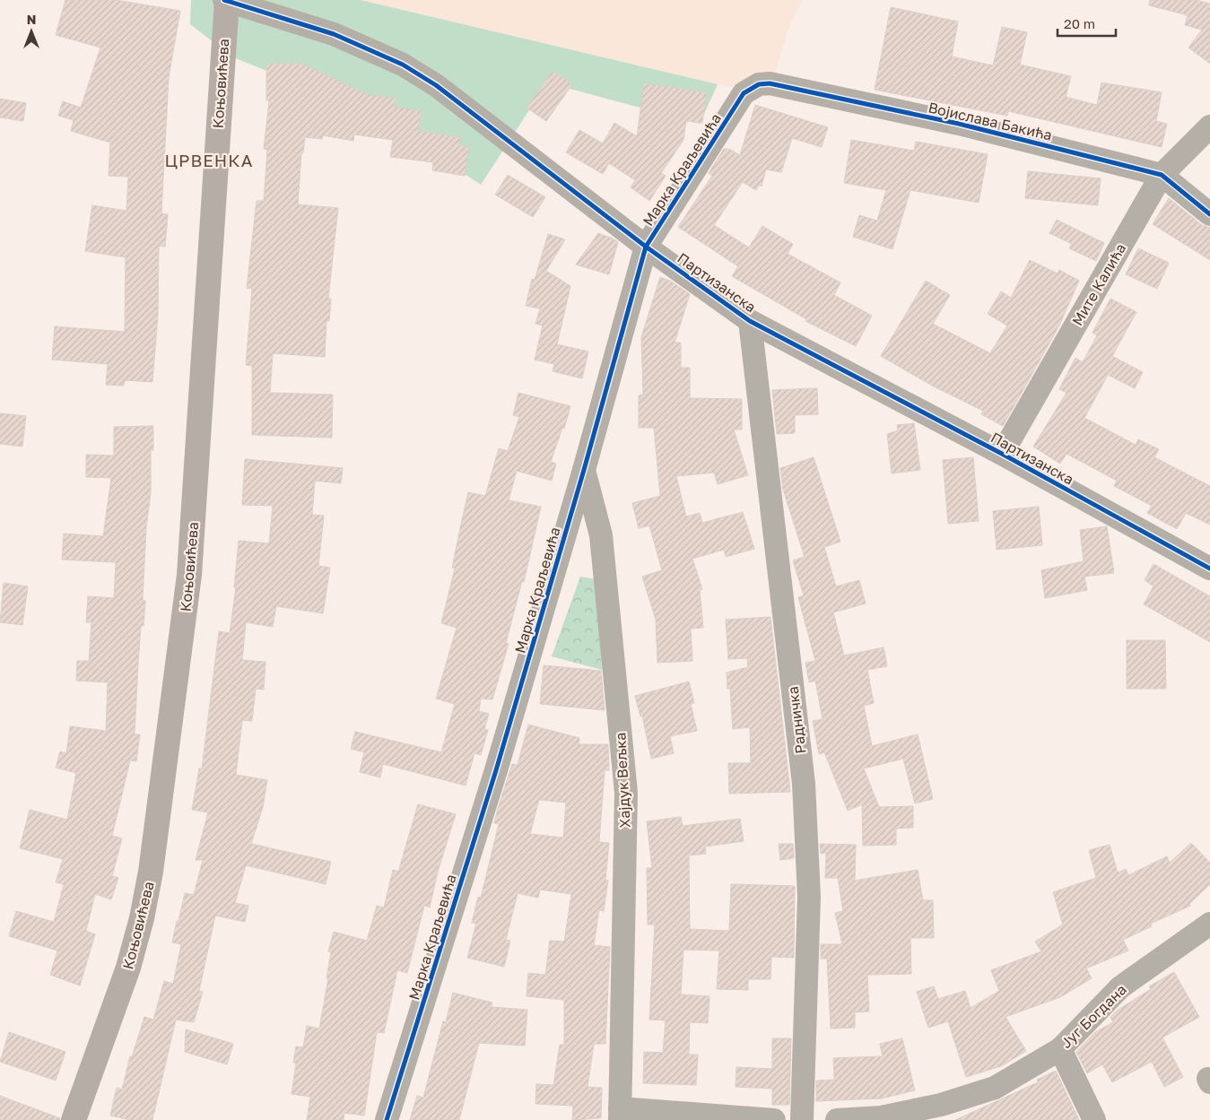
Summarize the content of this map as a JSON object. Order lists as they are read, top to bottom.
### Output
{
  "streets": {
    "main road": ["Коњовићева"],
    "street": [
      "Војислава Бакића",
      "Марка Краљевића",
      "Партизанска",
      "Мите Калића",
      "Радничка",
      "Хајдук Вељка",
      "Југ Богдана"
    ]
  },
  "crossings": [
    ["Коњовићева", "Партизанска"],
    ["Војислава Бакића", "Марка Краљевића"],
    ["Војислава Бакића", "Мите Калића"],
    ["Марка Краљевића", "Партизанска"],
    ["Марка Краљевића", "Хајдук Вељка"],
    ["Партизанска", "Мите Калића"],
    ["Партизанска", "Радничка"]
  ],
  "districts": ["ЦРВЕНКА"],
  "scale_bar": "20 m",
  "north": "top"
}
